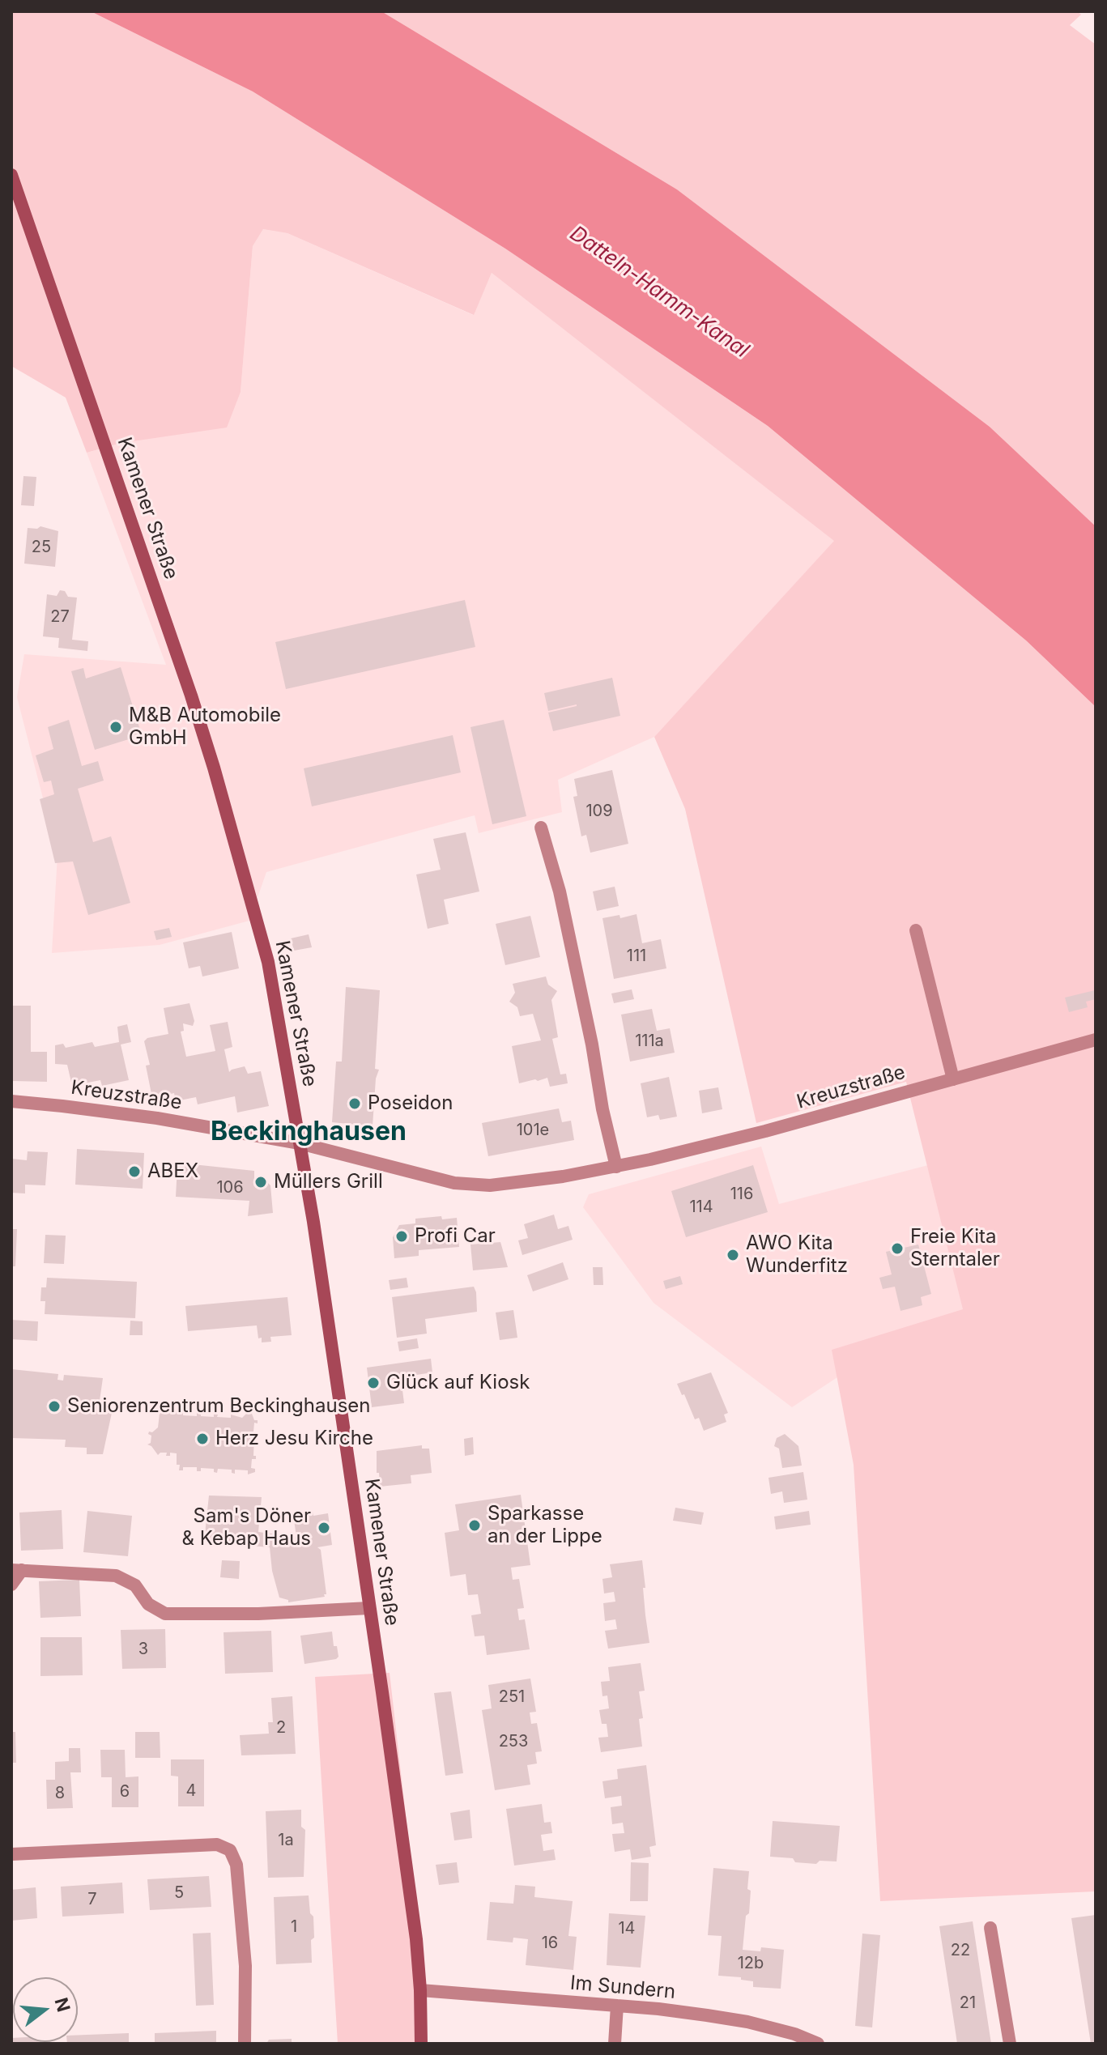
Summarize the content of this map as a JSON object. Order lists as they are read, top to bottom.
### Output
{
  "streets": {
    "main road": ["Kamener Straße"],
    "street": ["Kreuzstraße", "Im Sundern"]
  },
  "crossings": [
    ["Kamener Straße", "Kreuzstraße"],
    ["Kamener Straße", "Im Sundern"]
  ],
  "districts": ["Beckinghausen"],
  "water": ["Datteln-Hamm-Kanal"],
  "places": [
    "M&B Automobile GmbH",
    "Poseidon",
    "ABEX",
    "Müllers Grill",
    "Profi Car",
    "Freie Kita Sterntaler",
    "AWO Kita Wunderfitz",
    "Glück auf Kiosk",
    "Seniorenzentrum Beckinghausen",
    "Herz Jesu Kirche",
    "Sparkasse an der Lippe",
    "Sam's Döner & Kebap Haus"
  ],
  "house_numbers": [
    "25",
    "27",
    "109",
    "111",
    "111a",
    "101e",
    "106",
    "116",
    "114",
    "3",
    "251",
    "2",
    "253",
    "4",
    "6",
    "8",
    "1a",
    "5",
    "7",
    "1",
    "14",
    "16",
    "22",
    "12b",
    "21"
  ],
  "north": "right"
}
